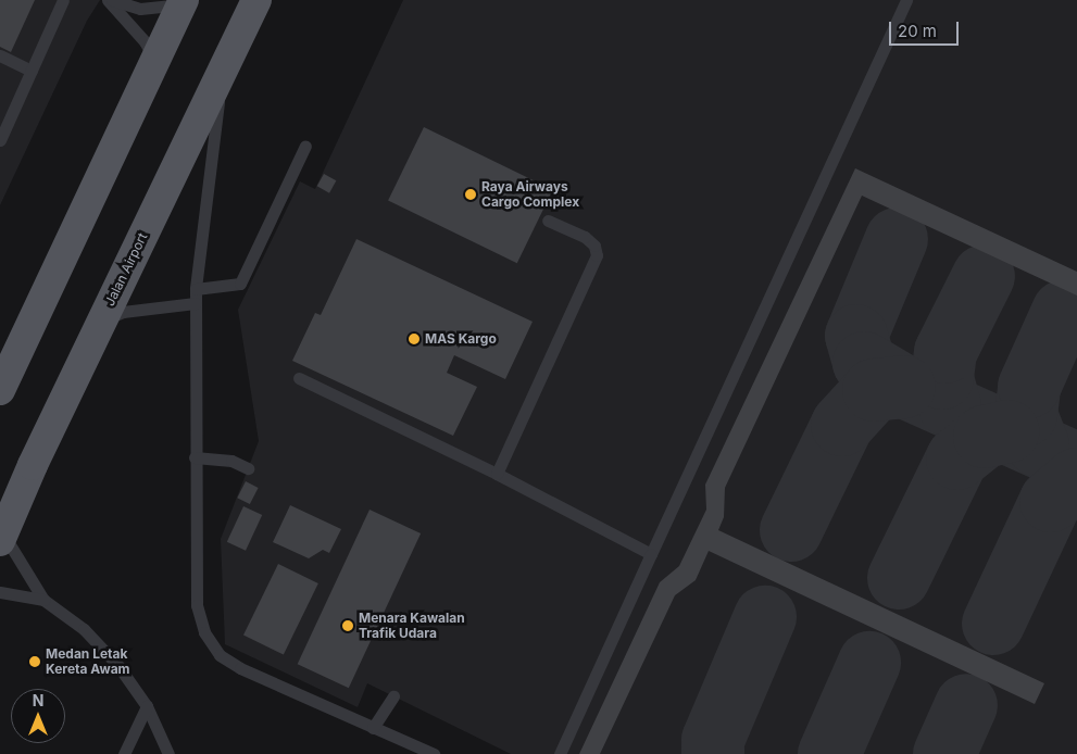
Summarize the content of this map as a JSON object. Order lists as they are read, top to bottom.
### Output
{
  "streets": {
    "main road": ["Jalan Airport"]
  },
  "places": [
    "Raya Airways Cargo Complex",
    "MAS Kargo",
    "Menara Kawalan Trafik Udara",
    "Medan Letak Kereta Awam"
  ],
  "scale_bar": "20 m",
  "north": "top"
}
